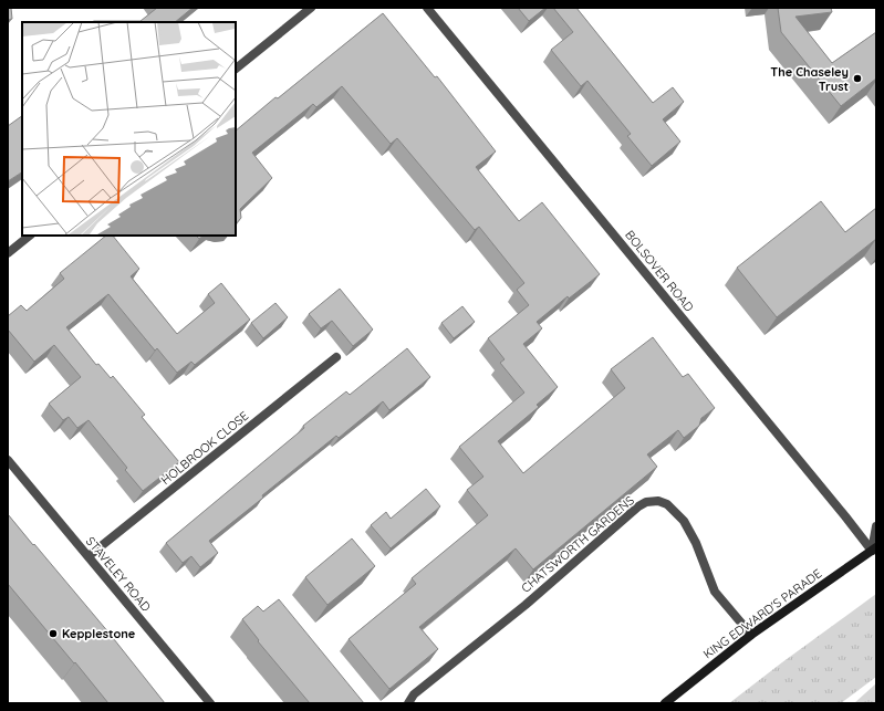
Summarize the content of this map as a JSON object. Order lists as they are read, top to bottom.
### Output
{
  "streets": {
    "main road": ["KING EDWARD'S PARADE"],
    "street": [
      "BOLSOVER ROAD",
      "HOLBROOK CLOSE",
      "CHATSWORTH GARDENS",
      "STAVELEY ROAD"
    ]
  },
  "crossings": [
    ["BOLSOVER ROAD", "KING EDWARD'S PARADE"],
    ["HOLBROOK CLOSE", "STAVELEY ROAD"],
    ["CHATSWORTH GARDENS", "KING EDWARD'S PARADE"]
  ],
  "places": ["The Chaseley Trust", "Kepplestone"]
}
